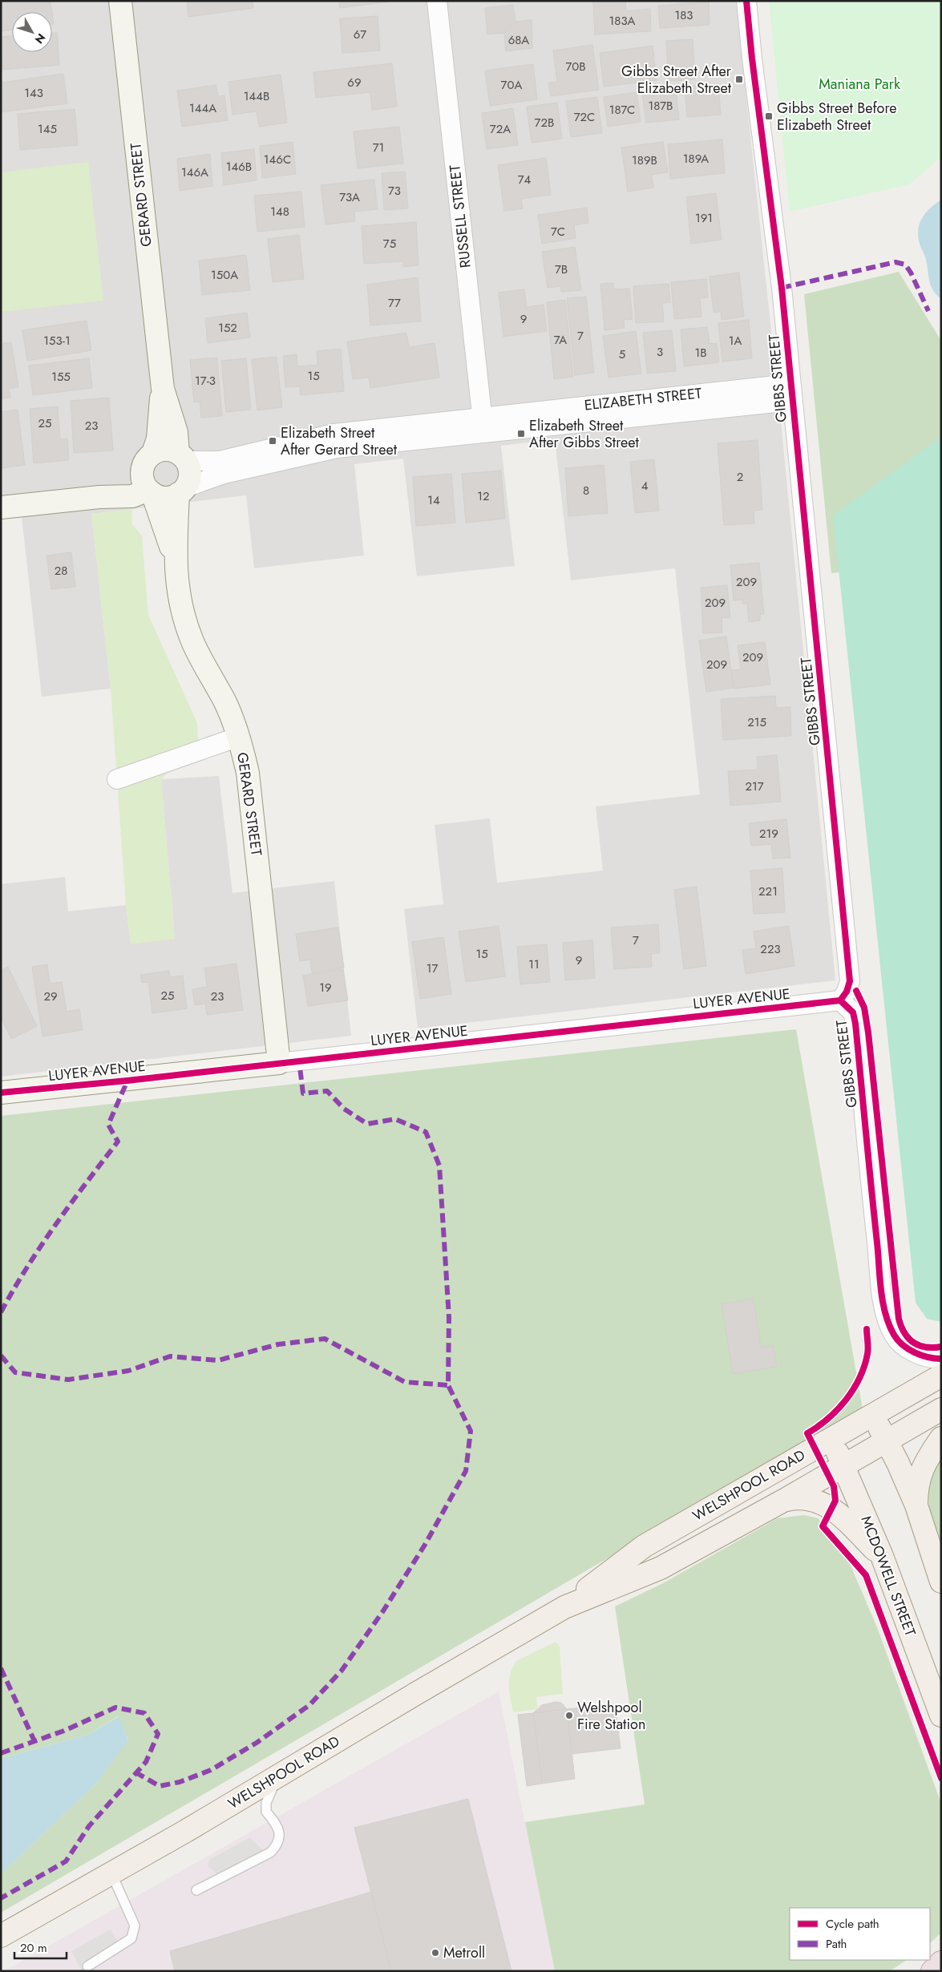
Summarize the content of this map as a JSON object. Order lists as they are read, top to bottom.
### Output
{
  "streets": {
    "main road": ["WELSHPOOL ROAD", "MCDOWELL STREET"],
    "street": [
      "GERARD STREET",
      "RUSSELL STREET",
      "GIBBS STREET",
      "ELIZABETH STREET",
      "LUYER AVENUE"
    ]
  },
  "crossings": [
    ["GERARD STREET", "ELIZABETH STREET"],
    ["GERARD STREET", "LUYER AVENUE"],
    ["RUSSELL STREET", "ELIZABETH STREET"],
    ["GIBBS STREET", "ELIZABETH STREET"],
    ["GIBBS STREET", "LUYER AVENUE"],
    ["WELSHPOOL ROAD", "MCDOWELL STREET"]
  ],
  "parks": ["Maniana Park"],
  "places": {
    "transit": [
      "Gibbs Street After Elizabeth Street",
      "Gibbs Street Before Elizabeth Street",
      "Elizabeth Street After Gibbs Street",
      "Elizabeth Street After Gerard Street"
    ],
    "other": ["Welshpool Fire Station", "Metroll"]
  },
  "house_numbers": [
    "183",
    "183A",
    "67",
    "68A",
    "70B",
    "69",
    "70A",
    "143",
    "144B",
    "187B",
    "144A",
    "187C",
    "72C",
    "72B",
    "145",
    "72A",
    "71",
    "189A",
    "146C",
    "189B",
    "146B",
    "146A",
    "74",
    "73",
    "73A",
    "148",
    "191",
    "7C",
    "75",
    "7B",
    "150A",
    "77",
    "9",
    "152",
    "7",
    "7A",
    "153-1",
    "1A",
    "3",
    "1B",
    "5",
    "15",
    "155",
    "17-3",
    "25",
    "23",
    "2",
    "4",
    "8",
    "12",
    "14",
    "28",
    "209",
    "209",
    "209",
    "209",
    "215",
    "217",
    "219",
    "221",
    "7",
    "223",
    "15",
    "9",
    "11",
    "17",
    "19",
    "25",
    "29",
    "23"
  ],
  "legend": ["Cycle path", "Path"],
  "scale_bar": "20 m",
  "north": "bottom right"
}
